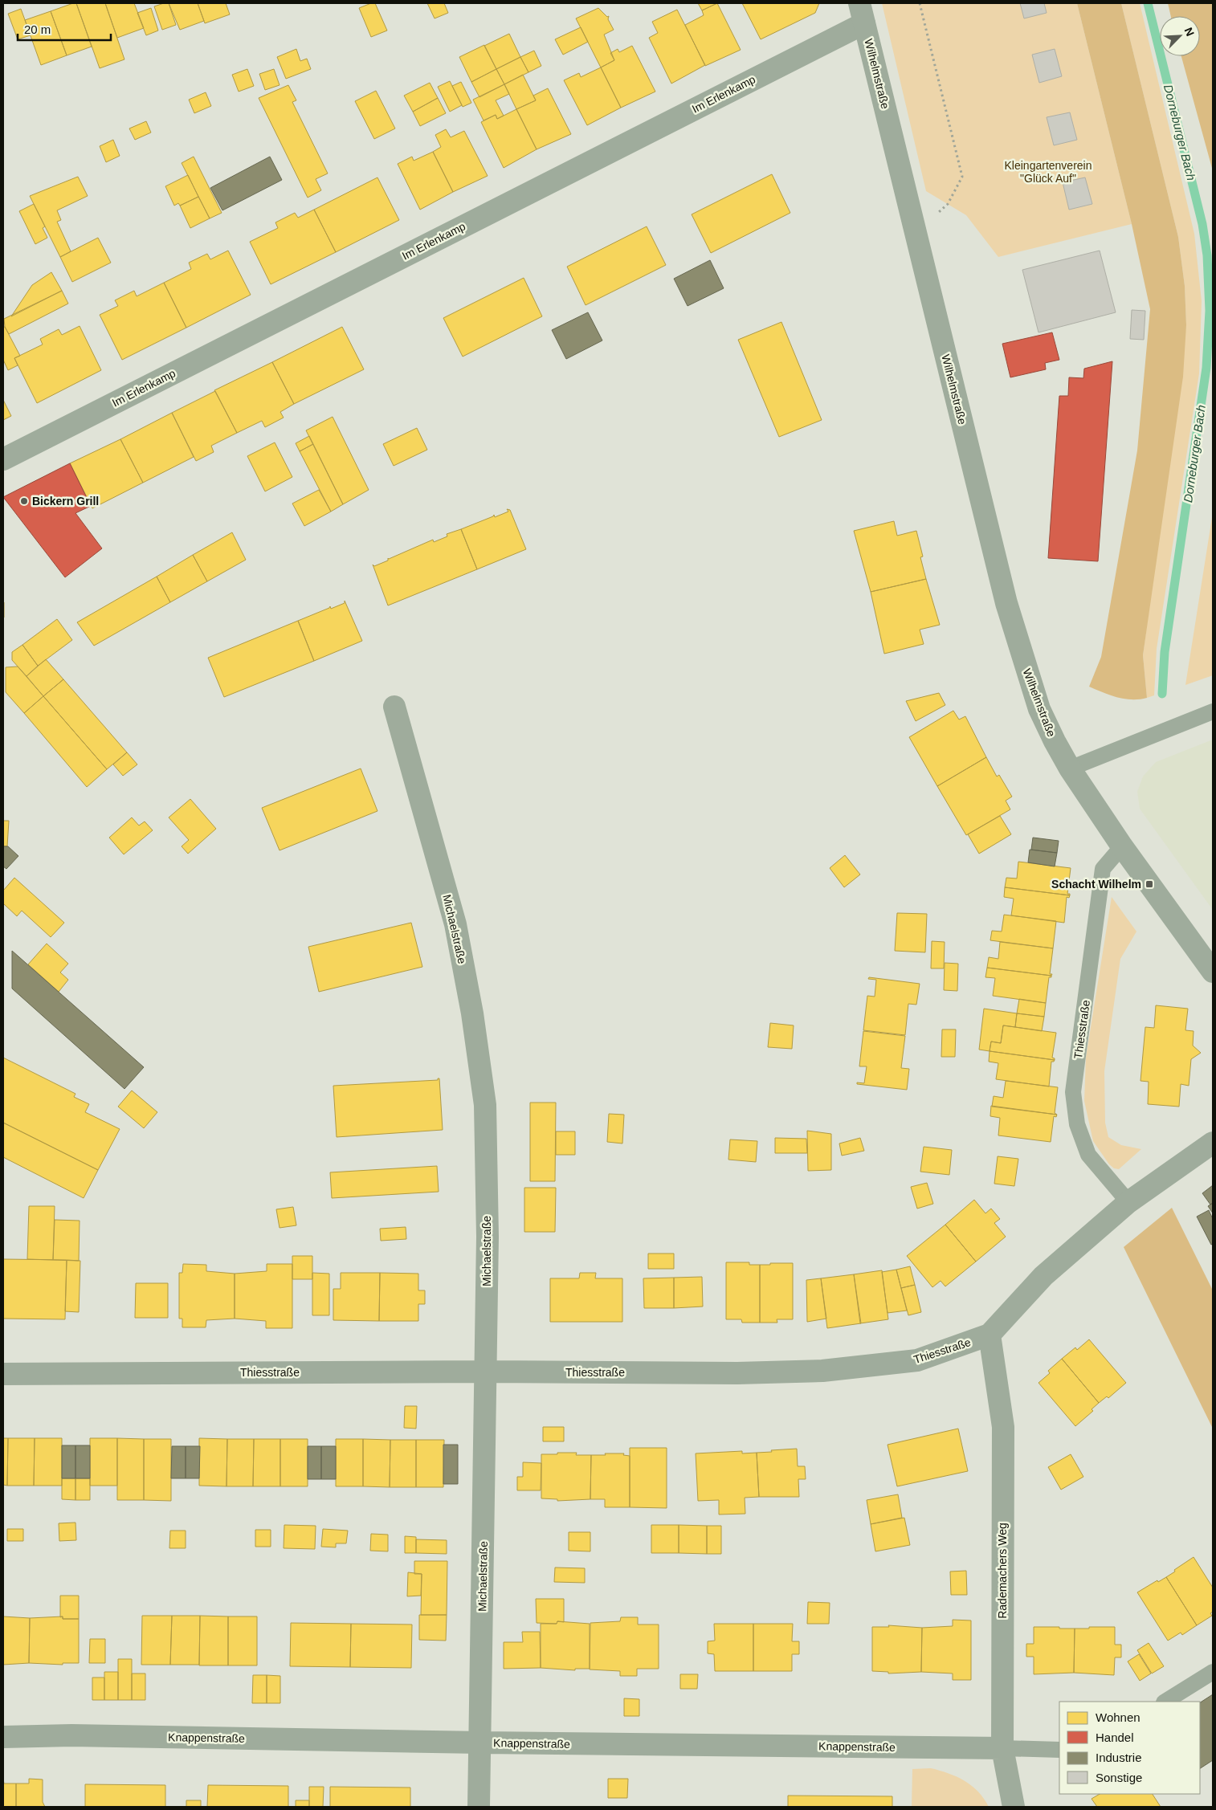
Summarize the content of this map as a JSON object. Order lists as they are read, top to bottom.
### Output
{
  "streets": {
    "street": [
      "Wilhelmstraße",
      "Im Erlenkamp",
      "Michaelstraße",
      "Thiesstraße",
      "Rademachers Weg",
      "Knappenstraße"
    ]
  },
  "crossings": [
    ["Wilhelmstraße", "Im Erlenkamp"],
    ["Wilhelmstraße", "Thiesstraße"],
    ["Michaelstraße", "Thiesstraße"],
    ["Michaelstraße", "Knappenstraße"],
    ["Thiesstraße", "Rademachers Weg"],
    ["Rademachers Weg", "Knappenstraße"]
  ],
  "water": ["Dorneburger Bach"],
  "parks": ["Kleingartenverein \"Glück Auf\""],
  "places": {
    "other": ["Bickern Grill"],
    "transit": ["Schacht Wilhelm"]
  },
  "legend": [
    "Wohnen",
    "Handel",
    "Industrie",
    "Sonstige"
  ],
  "scale_bar": "20 m",
  "north": "top right"
}
